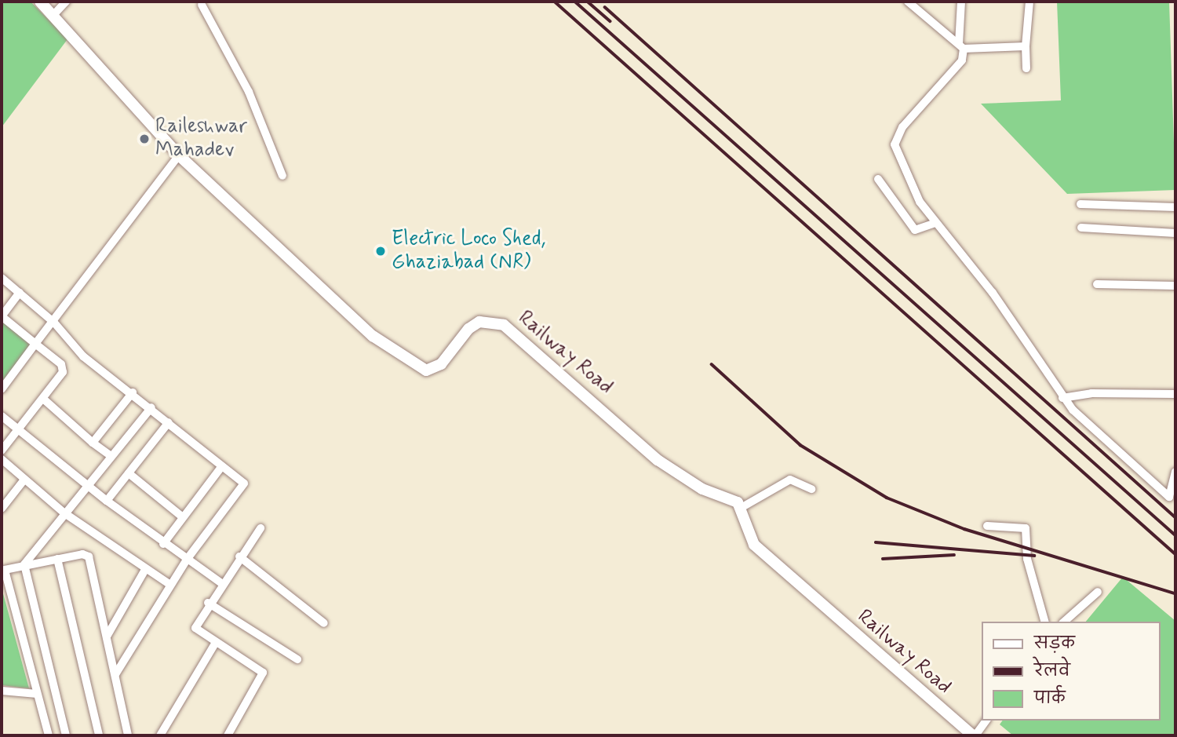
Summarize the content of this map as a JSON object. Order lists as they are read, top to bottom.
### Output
{
  "streets": {
    "street": ["Railway Road"]
  },
  "places": ["Raileshwar Mahadev", "Electric Loco Shed, Ghaziabad (NR)"],
  "legend": ["सड़क", "रेलवे", "पार्क"]
}
